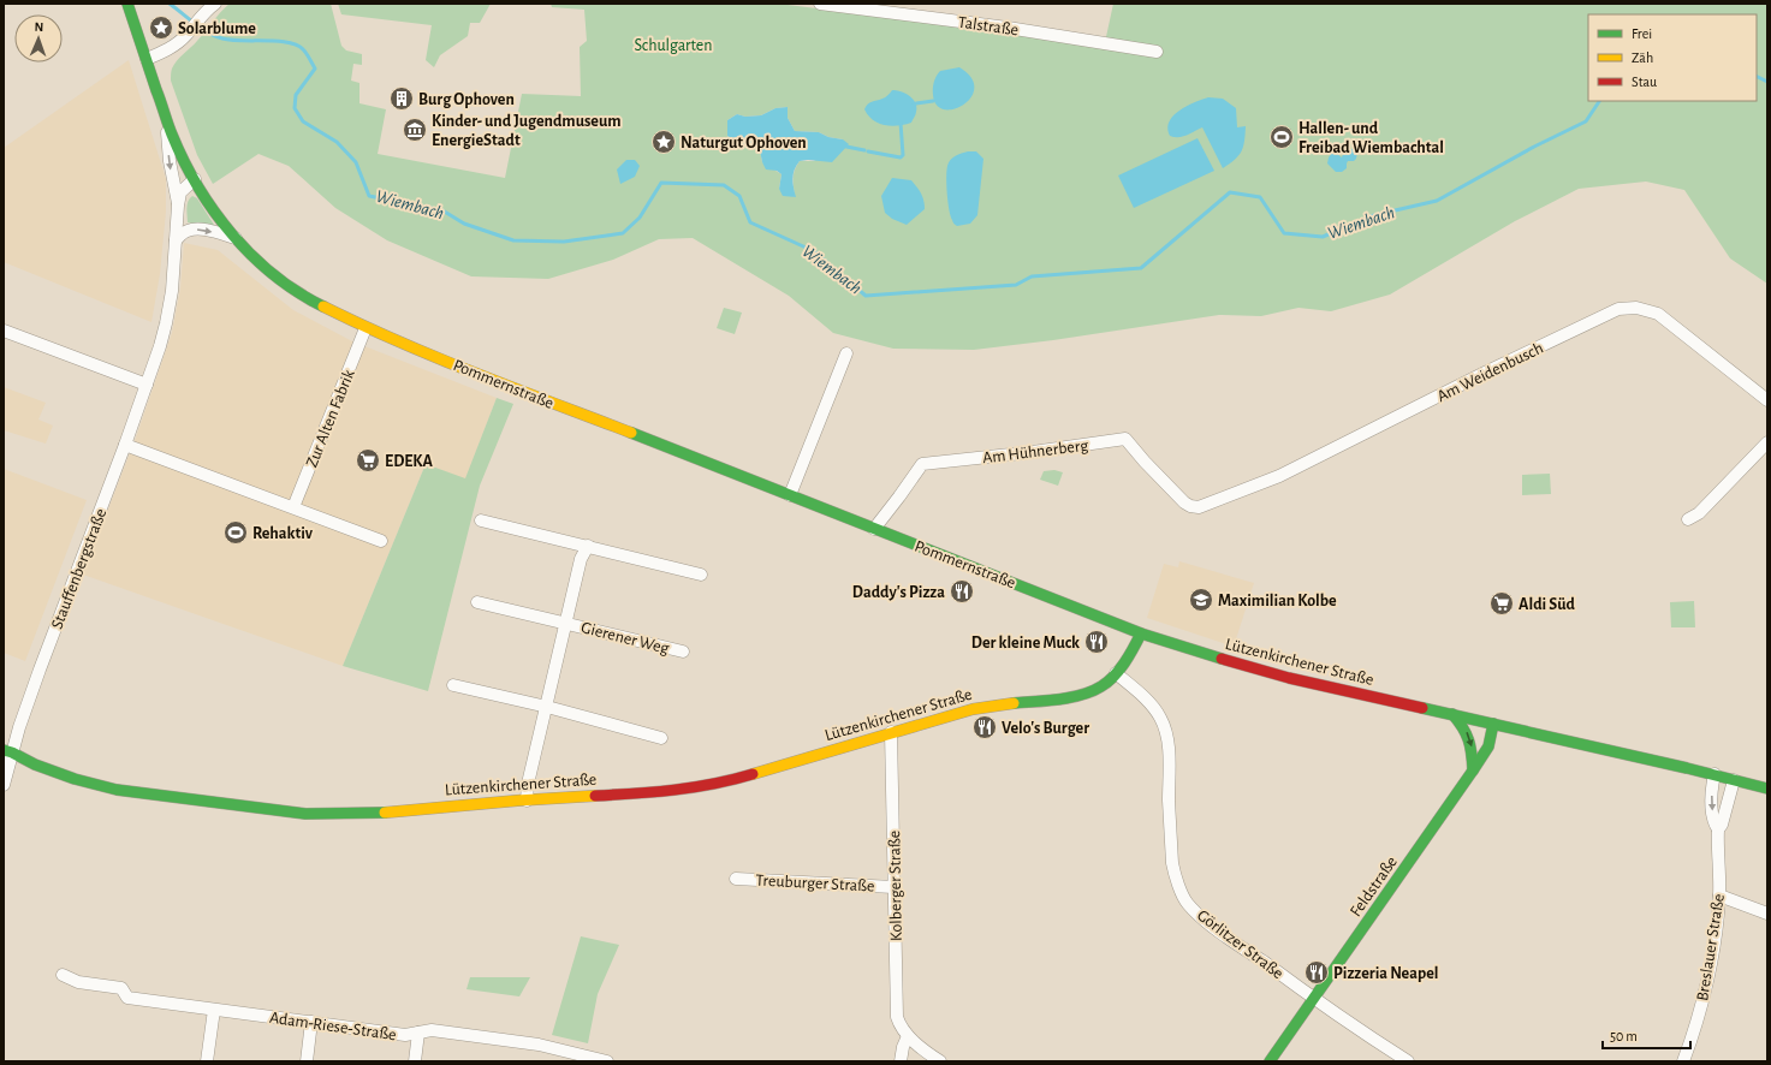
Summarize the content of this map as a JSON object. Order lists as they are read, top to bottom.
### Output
{
  "streets": {
    "main road": [
      "Pommernstraße",
      "Stauffenbergstraße",
      "Lützenkirchener Straße",
      "Feldstraße"
    ],
    "street": [
      "Talstraße",
      "Am Weidenbusch",
      "Zur Alten Fabrik",
      "Am Hühnerberg",
      "Gierener Weg",
      "Treuburger Straße",
      "Kolberger Straße",
      "Görlitzer Straße",
      "Breslauer Straße",
      "Adam-Riese-Straße"
    ]
  },
  "crossings": [
    ["Am Weidenbusch", "Am Hühnerberg"],
    ["Pommernstraße", "Zur Alten Fabrik"],
    ["Pommernstraße", "Am Hühnerberg"],
    ["Pommernstraße", "Stauffenbergstraße"],
    ["Pommernstraße", "Lützenkirchener Straße"],
    ["Stauffenbergstraße", "Lützenkirchener Straße"],
    ["Gierener Weg", "Lützenkirchener Straße"],
    ["Lützenkirchener Straße", "Kolberger Straße"],
    ["Lützenkirchener Straße", "Feldstraße"],
    ["Lützenkirchener Straße", "Görlitzer Straße"],
    ["Lützenkirchener Straße", "Breslauer Straße"],
    ["Treuburger Straße", "Kolberger Straße"],
    ["Feldstraße", "Görlitzer Straße"]
  ],
  "water": ["Wiembach"],
  "parks": ["Schulgarten"],
  "places": {
    "place": ["Solarblume", "Naturgut Ophoven"],
    "building": ["Burg Ophoven"],
    "museum": ["Kinder- und Jugendmuseum EnergieStadt"],
    "sports": ["Hallen- und Freibad Wiembachtal", "Rehaktiv"],
    "supermarket": ["EDEKA", "Aldi Süd"],
    "restaurant": [
      "Daddy's Pizza",
      "Der kleine Muck",
      "Velo's Burger",
      "Pizzeria Neapel"
    ],
    "school or university": ["Maximilian Kolbe"]
  },
  "legend": ["Frei", "Zäh", "Stau"],
  "scale_bar": "50 m",
  "north": "top"
}
